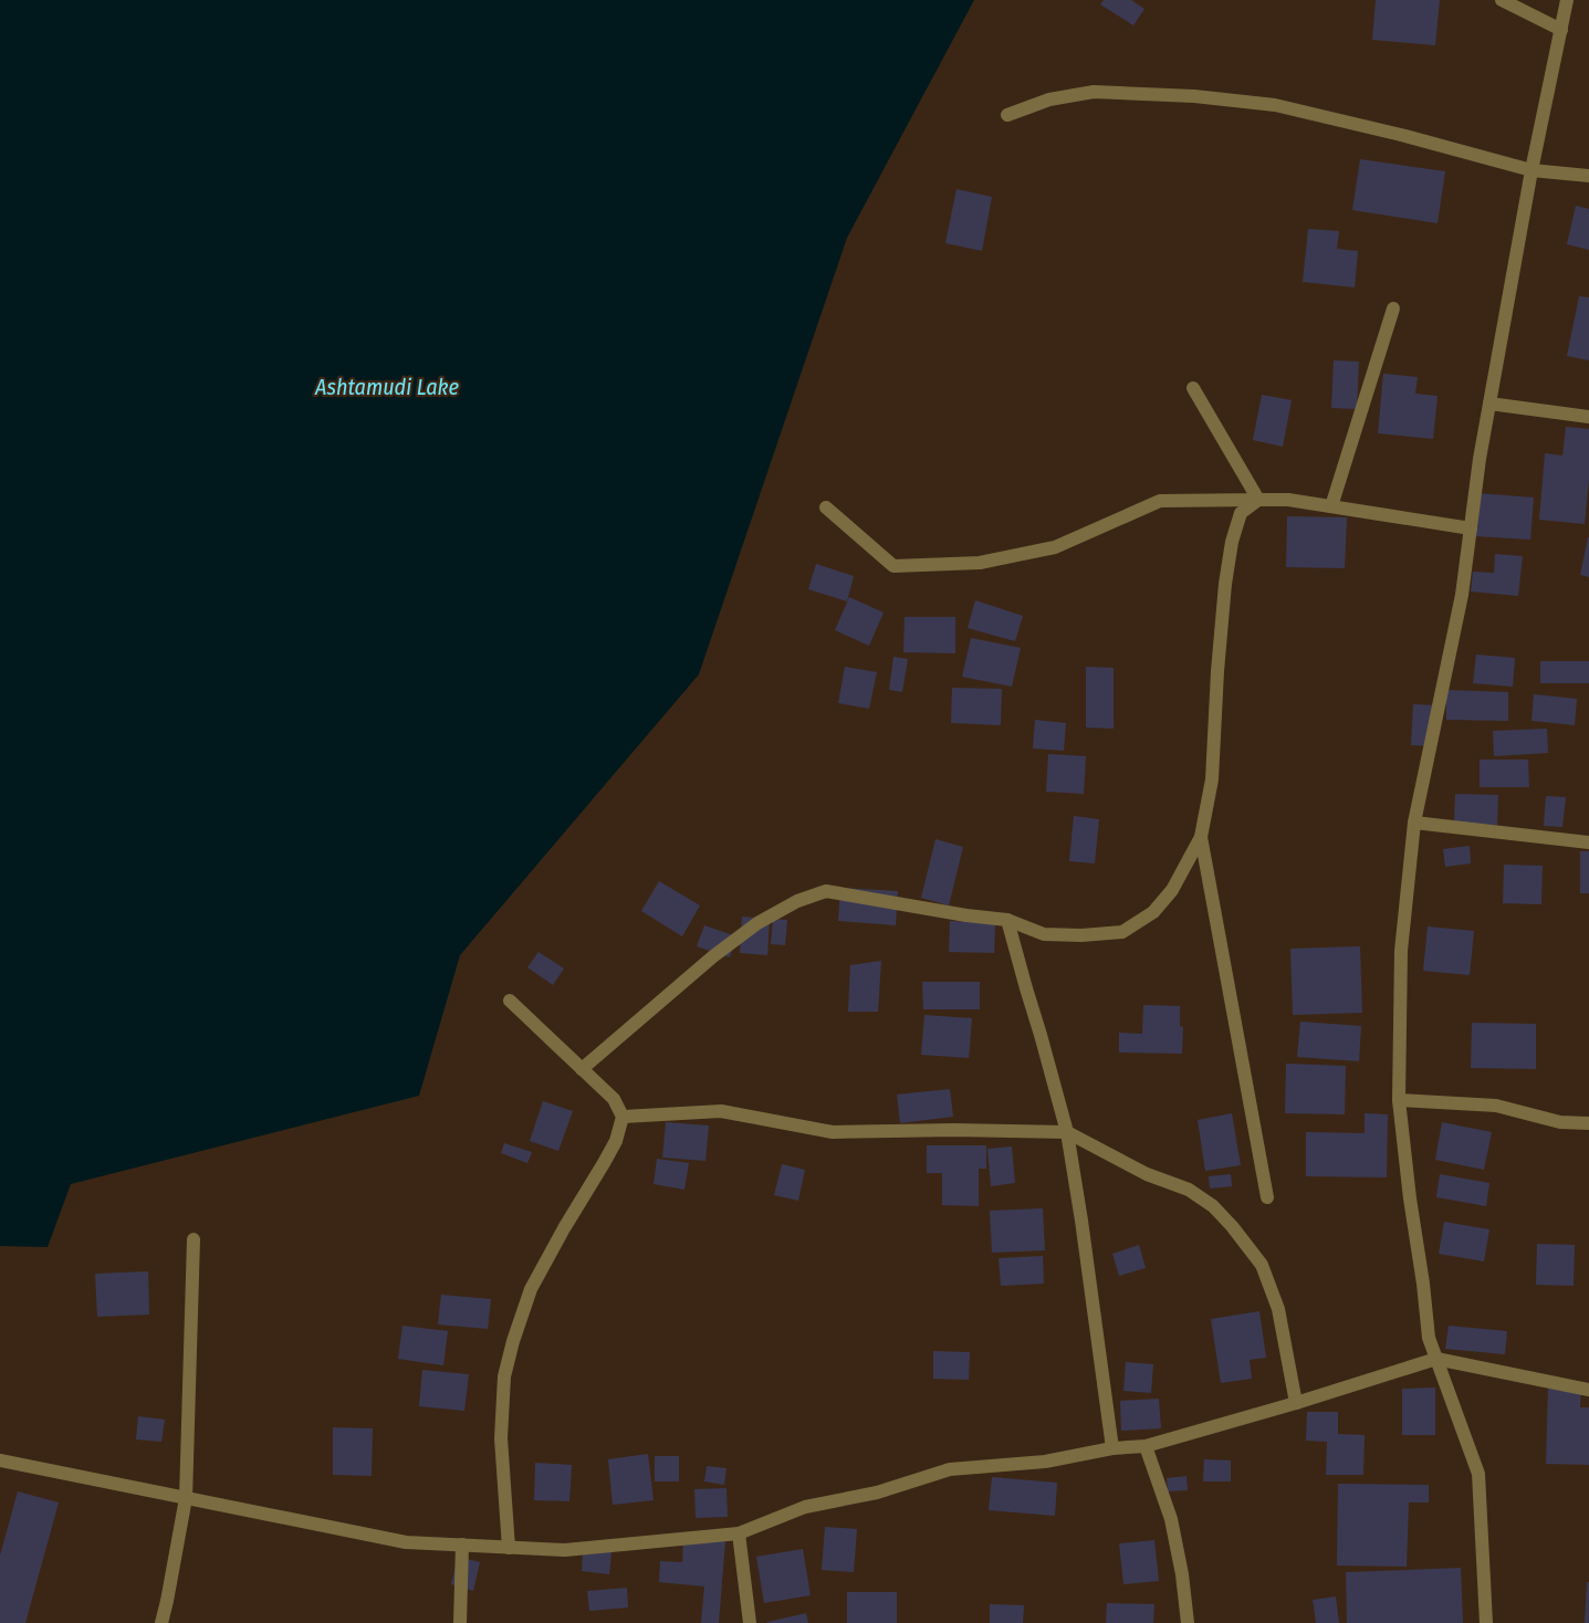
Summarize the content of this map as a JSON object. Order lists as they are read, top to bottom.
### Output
{
  "water": ["Ashtamudi Lake"]
}
